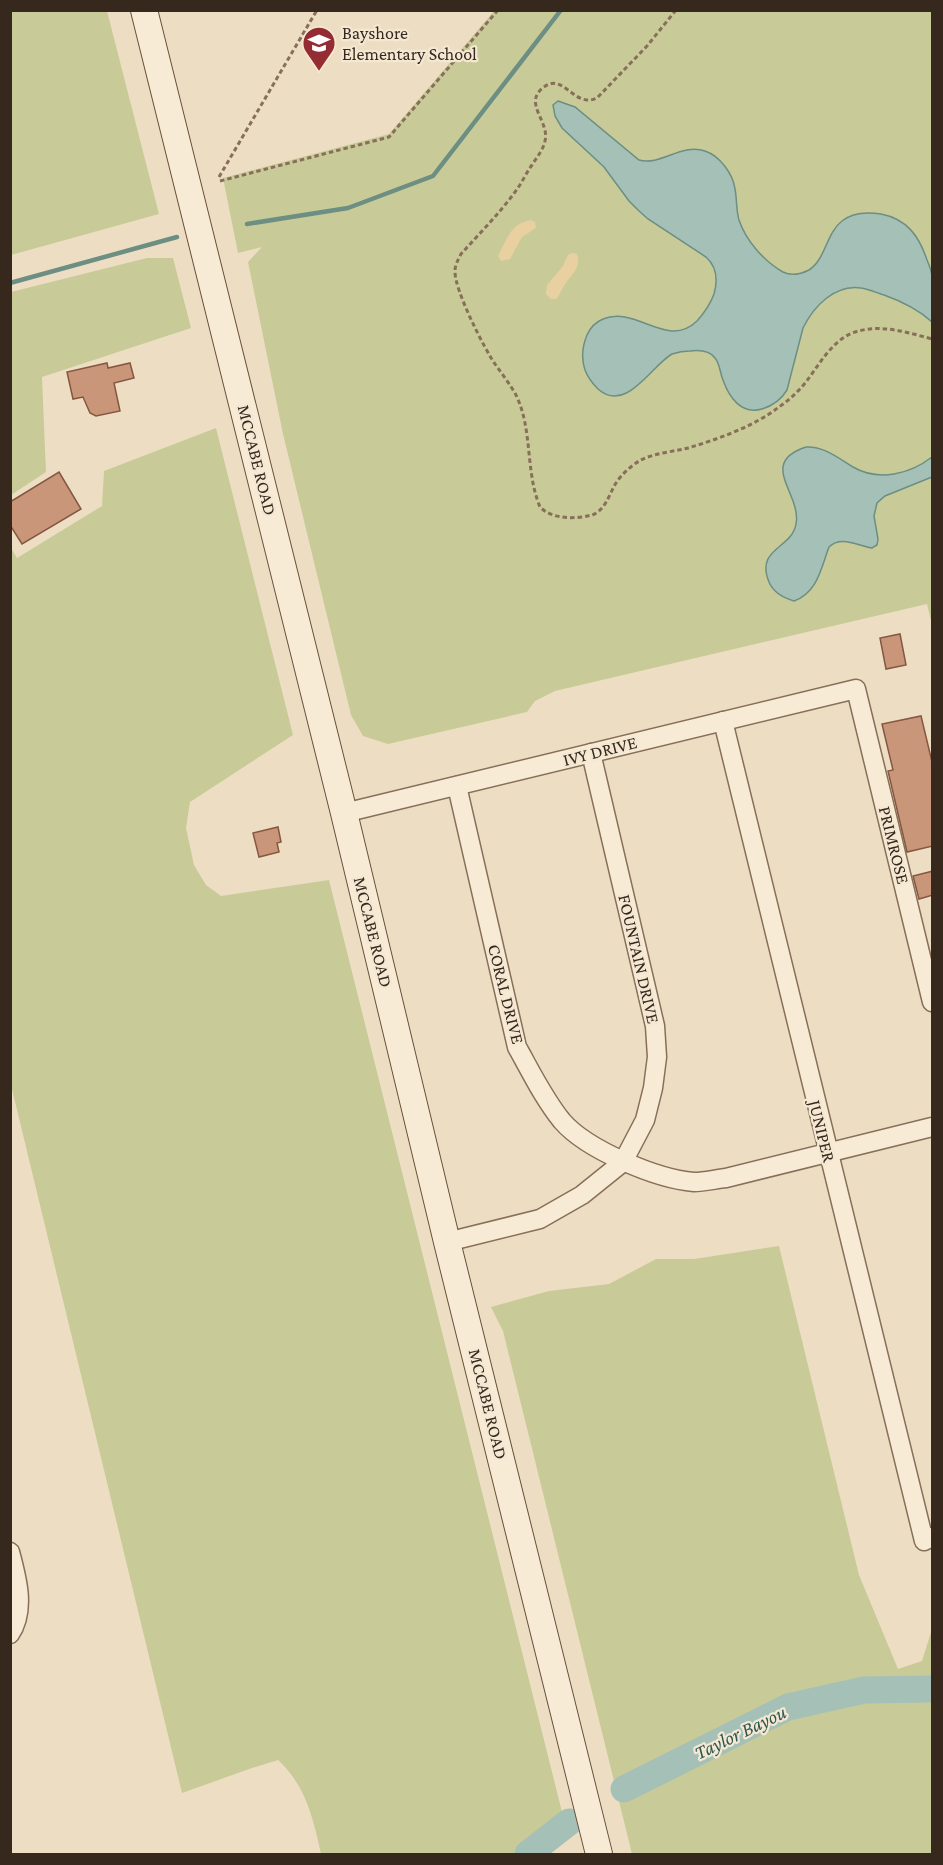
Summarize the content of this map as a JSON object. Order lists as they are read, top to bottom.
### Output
{
  "streets": {
    "street": [
      "MCCABE ROAD",
      "IVY DRIVE",
      "PRIMROSE",
      "FOUNTAIN DRIVE",
      "CORAL DRIVE",
      "JUNIPER"
    ]
  },
  "crossings": [
    ["MCCABE ROAD", "IVY DRIVE"],
    ["IVY DRIVE", "PRIMROSE"],
    ["IVY DRIVE", "FOUNTAIN DRIVE"],
    ["IVY DRIVE", "CORAL DRIVE"],
    ["IVY DRIVE", "JUNIPER"],
    ["FOUNTAIN DRIVE", "CORAL DRIVE"],
    ["CORAL DRIVE", "JUNIPER"]
  ],
  "water": ["Taylor Bayou"],
  "places": {
    "school or university": ["Bayshore Elementary School"]
  }
}
